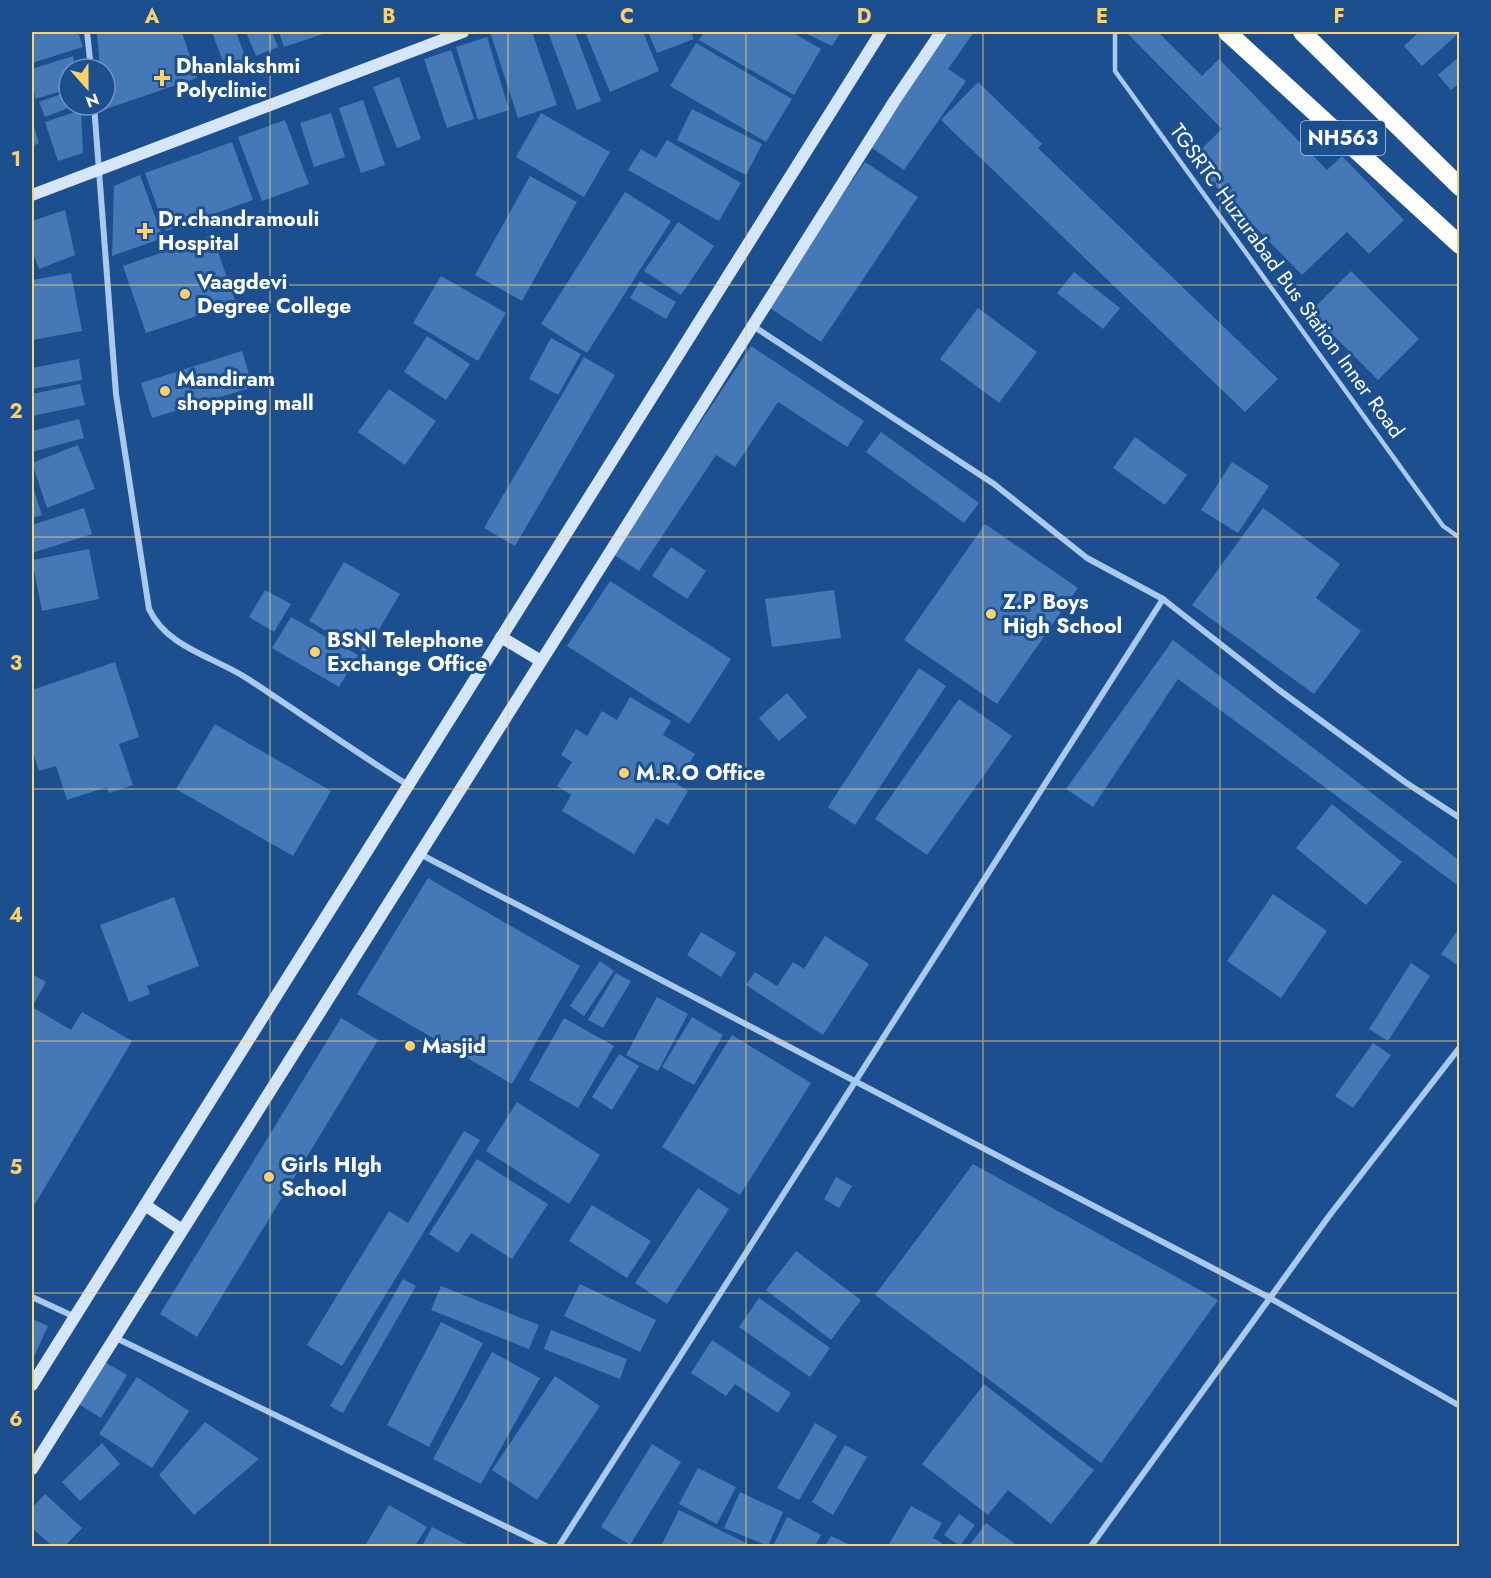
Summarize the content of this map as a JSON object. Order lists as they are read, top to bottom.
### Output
{
  "streets": {
    "highway": ["NH563"],
    "lane": ["TGSRTC Huzurabad Bus Station Inner Road"]
  },
  "places": {
    "health": ["Dhanlakshmi Polyclinic", "Dr.chandramouli Hospital"],
    "other": [
      "Vaagdevi Degree College",
      "Mandiram shopping mall",
      "Z.P Boys High School",
      "BSNl Telephone Exchange Office",
      "M.R.O Office",
      "Masjid",
      "Girls HIgh School"
    ]
  },
  "north": "bottom",
  "grid": {
    "columns": [
      "A",
      "B",
      "C",
      "D",
      "E",
      "F"
    ],
    "rows": [
      "1",
      "2",
      "3",
      "4",
      "5",
      "6"
    ]
  }
}
